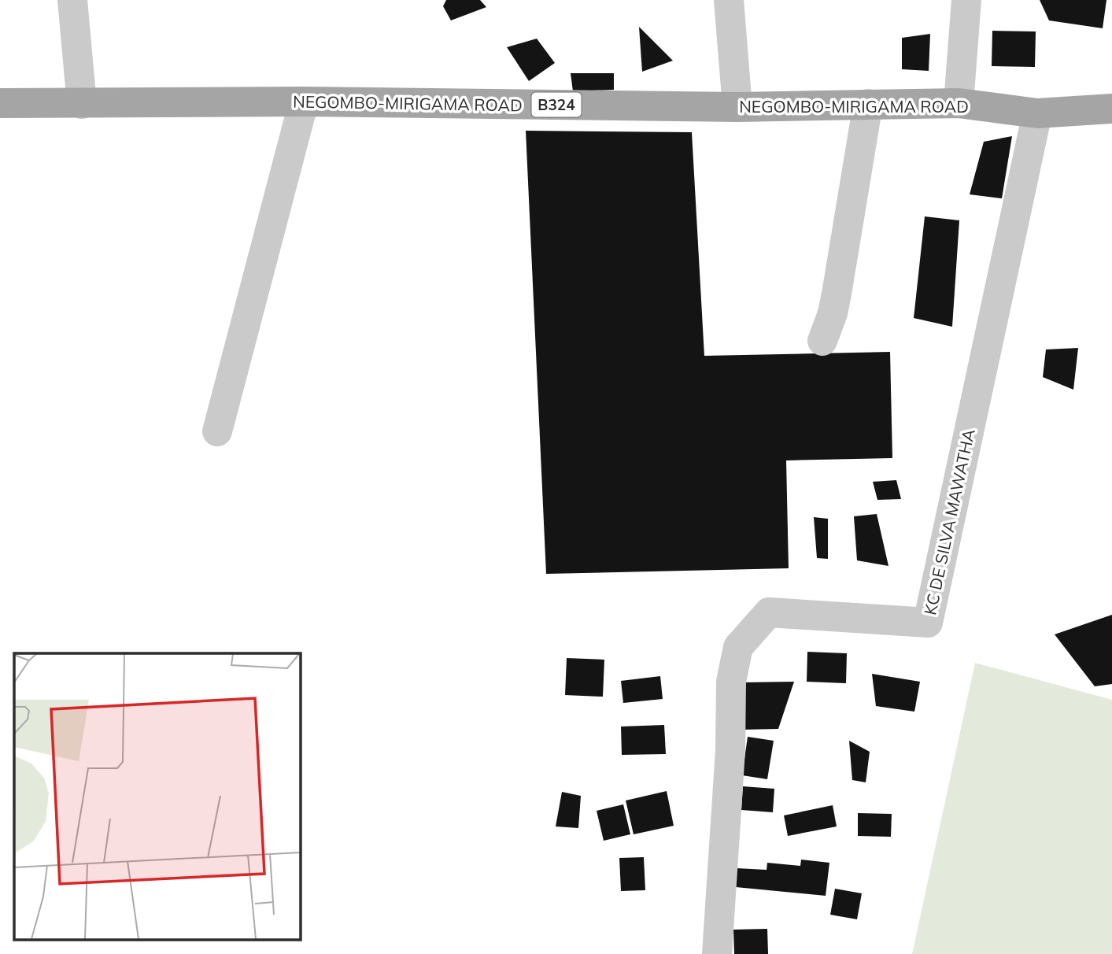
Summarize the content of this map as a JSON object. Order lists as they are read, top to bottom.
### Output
{
  "streets": {
    "main road": ["NEGOMBO-MIRIGAMA ROAD", "B324"],
    "street": ["KC DE SILVA MAWATHA"]
  },
  "crossings": [
    ["NEGOMBO-MIRIGAMA ROAD", "KC DE SILVA MAWATHA"]
  ]
}
